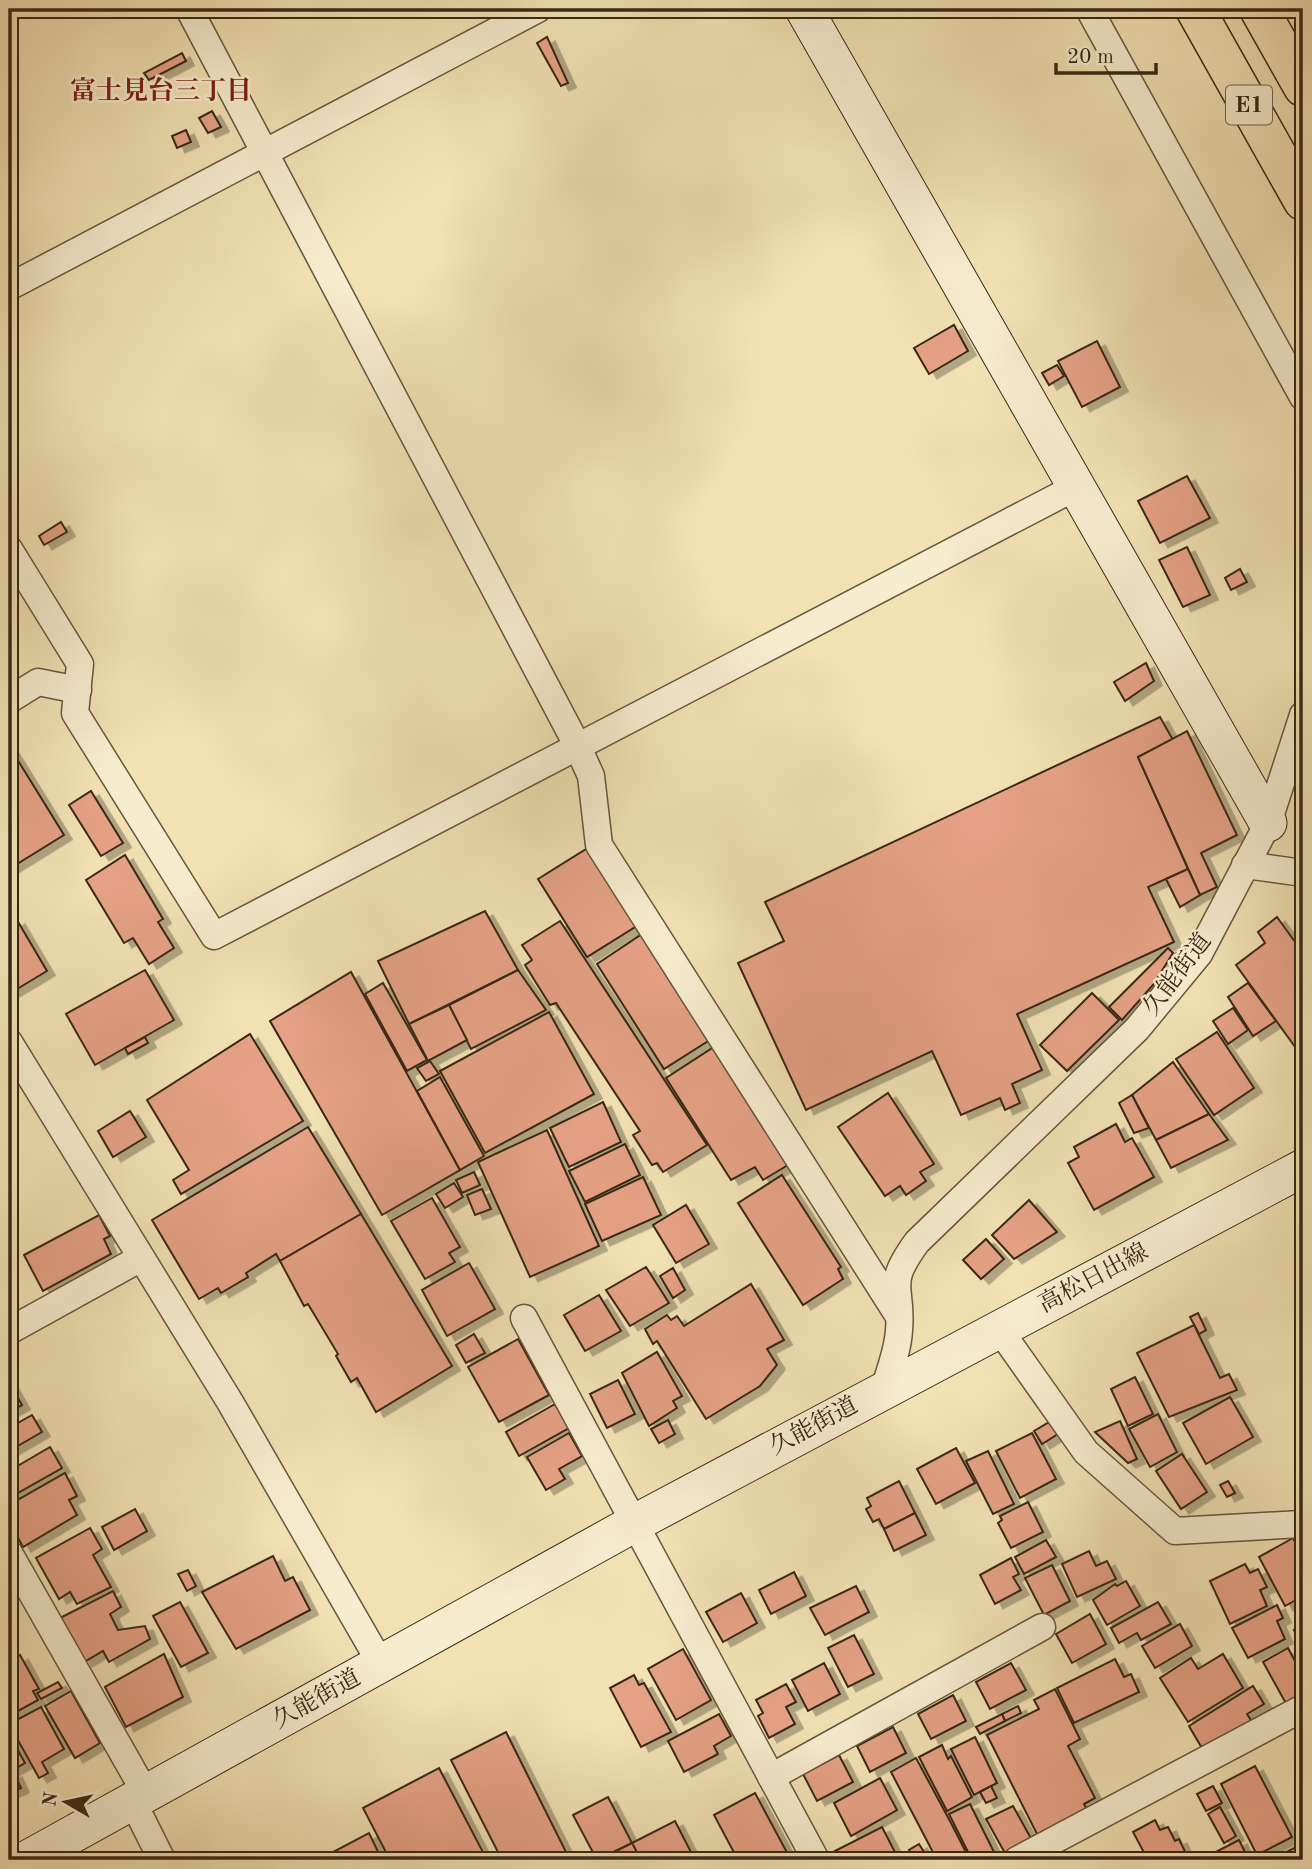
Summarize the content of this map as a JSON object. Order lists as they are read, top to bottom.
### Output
{
  "streets": {
    "highway": ["E1"],
    "main road": ["久能街道", "高松日出線"]
  },
  "crossings": [
    ["久能街道", "高松日出線"]
  ],
  "districts": ["富士見台三丁目"],
  "scale_bar": "20 m",
  "north": "left"
}
